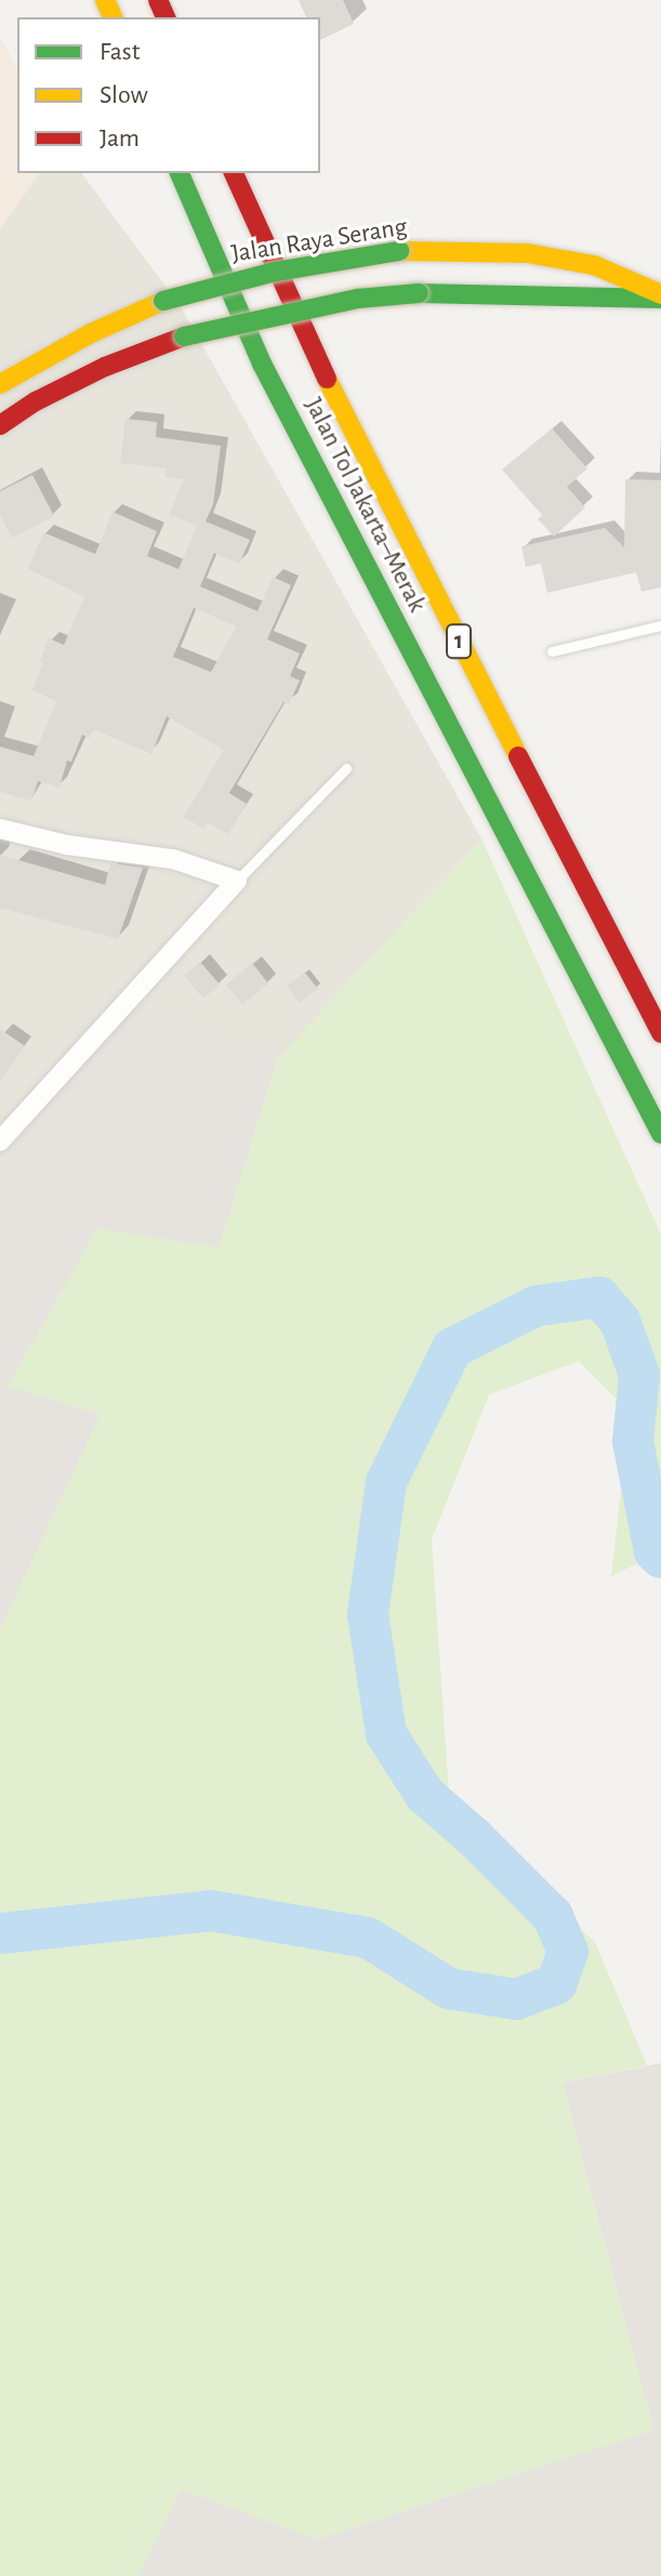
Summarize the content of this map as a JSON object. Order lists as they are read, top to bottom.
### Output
{
  "streets": {
    "highway": ["Jalan Raya Serang", "Jalan Tol Jakarta–Merak", "1"]
  },
  "legend": ["Fast", "Slow", "Jam"]
}
